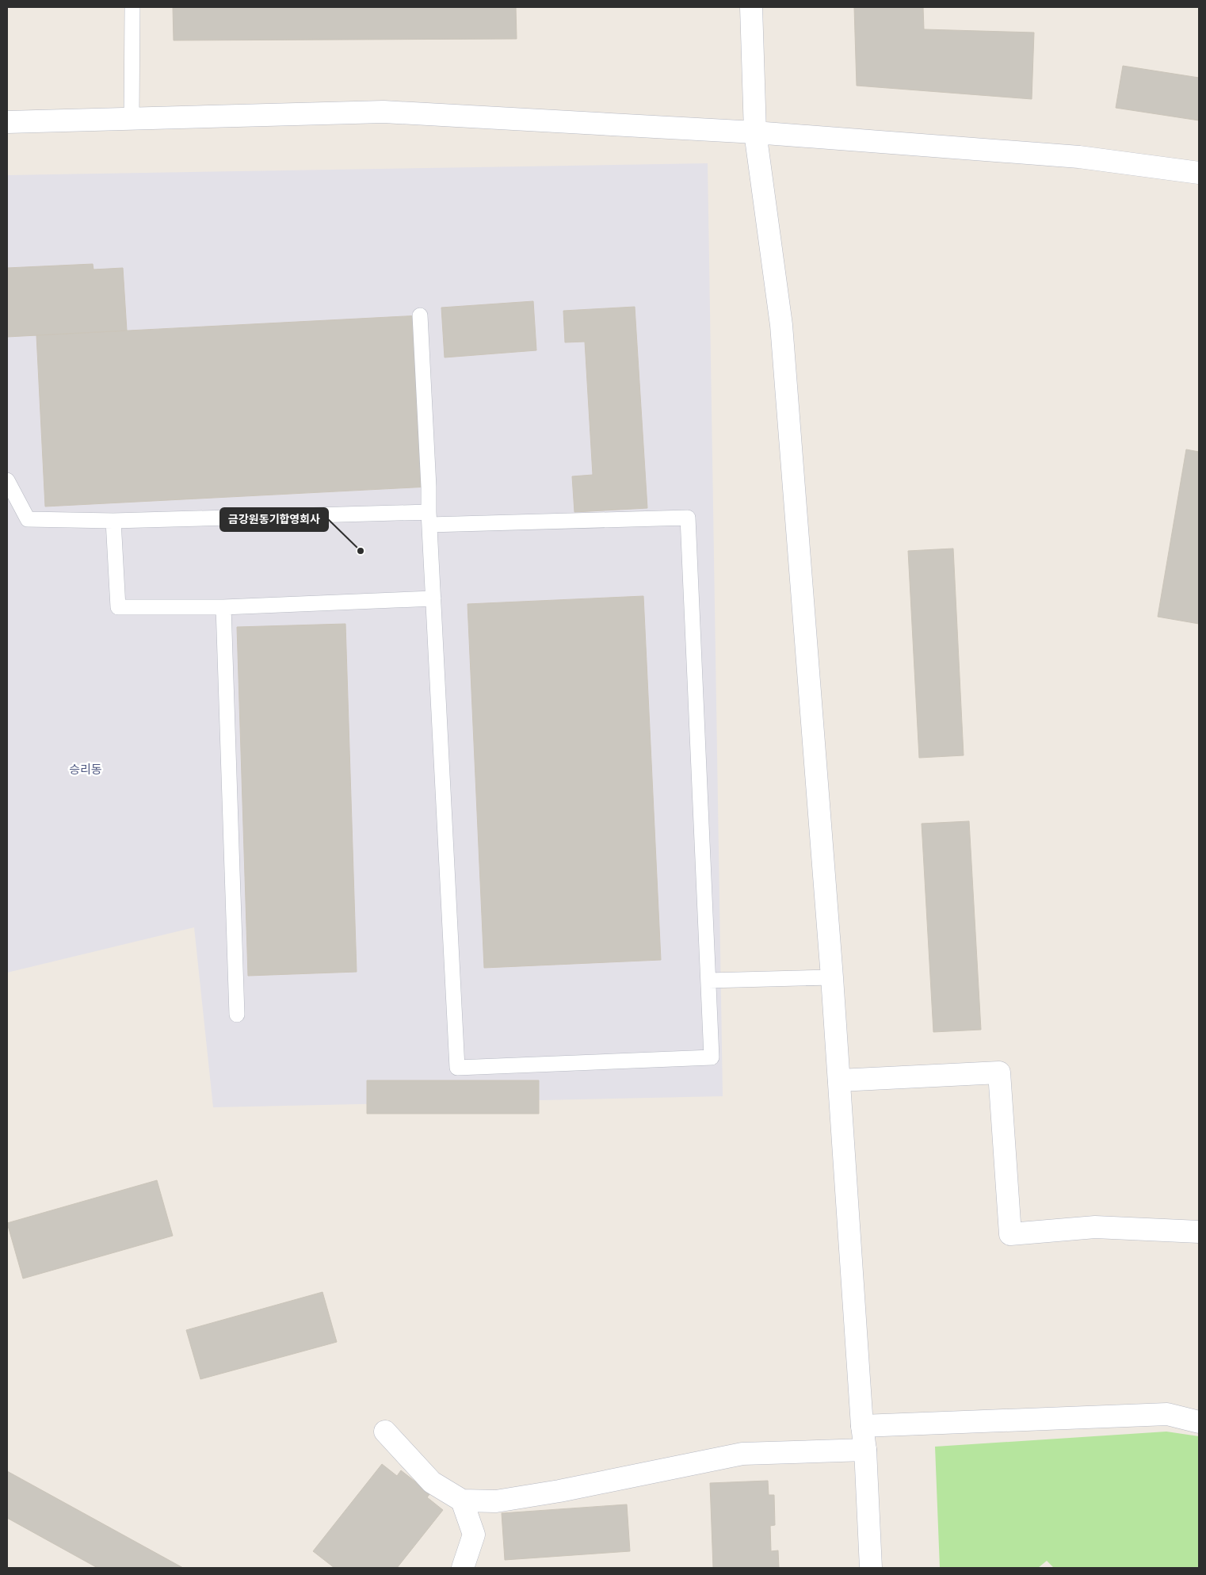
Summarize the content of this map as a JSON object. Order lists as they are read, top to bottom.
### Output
{
  "districts": ["승리동"],
  "places": ["금강원동기합영회사"]
}
